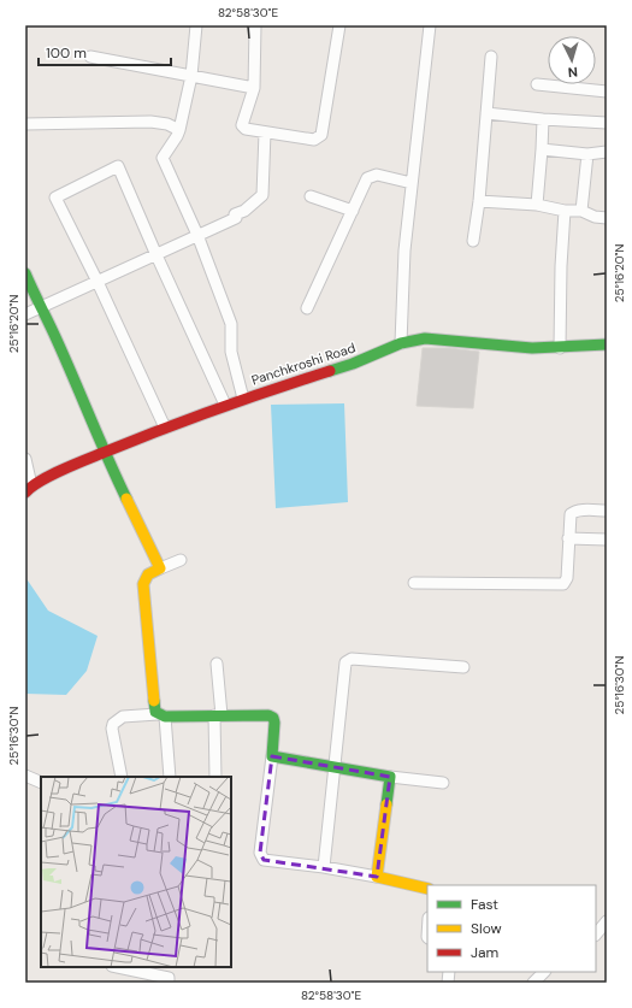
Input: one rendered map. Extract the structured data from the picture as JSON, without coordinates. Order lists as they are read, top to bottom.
{
  "streets": {
    "street": ["Panchkroshi Road"]
  },
  "legend": ["Fast", "Slow", "Jam"],
  "scale_bar": "100 m",
  "north": "bottom",
  "coordinates": ["82°58'30\"E", "25°16'20\"N", "25°16'30\"N"]
}
